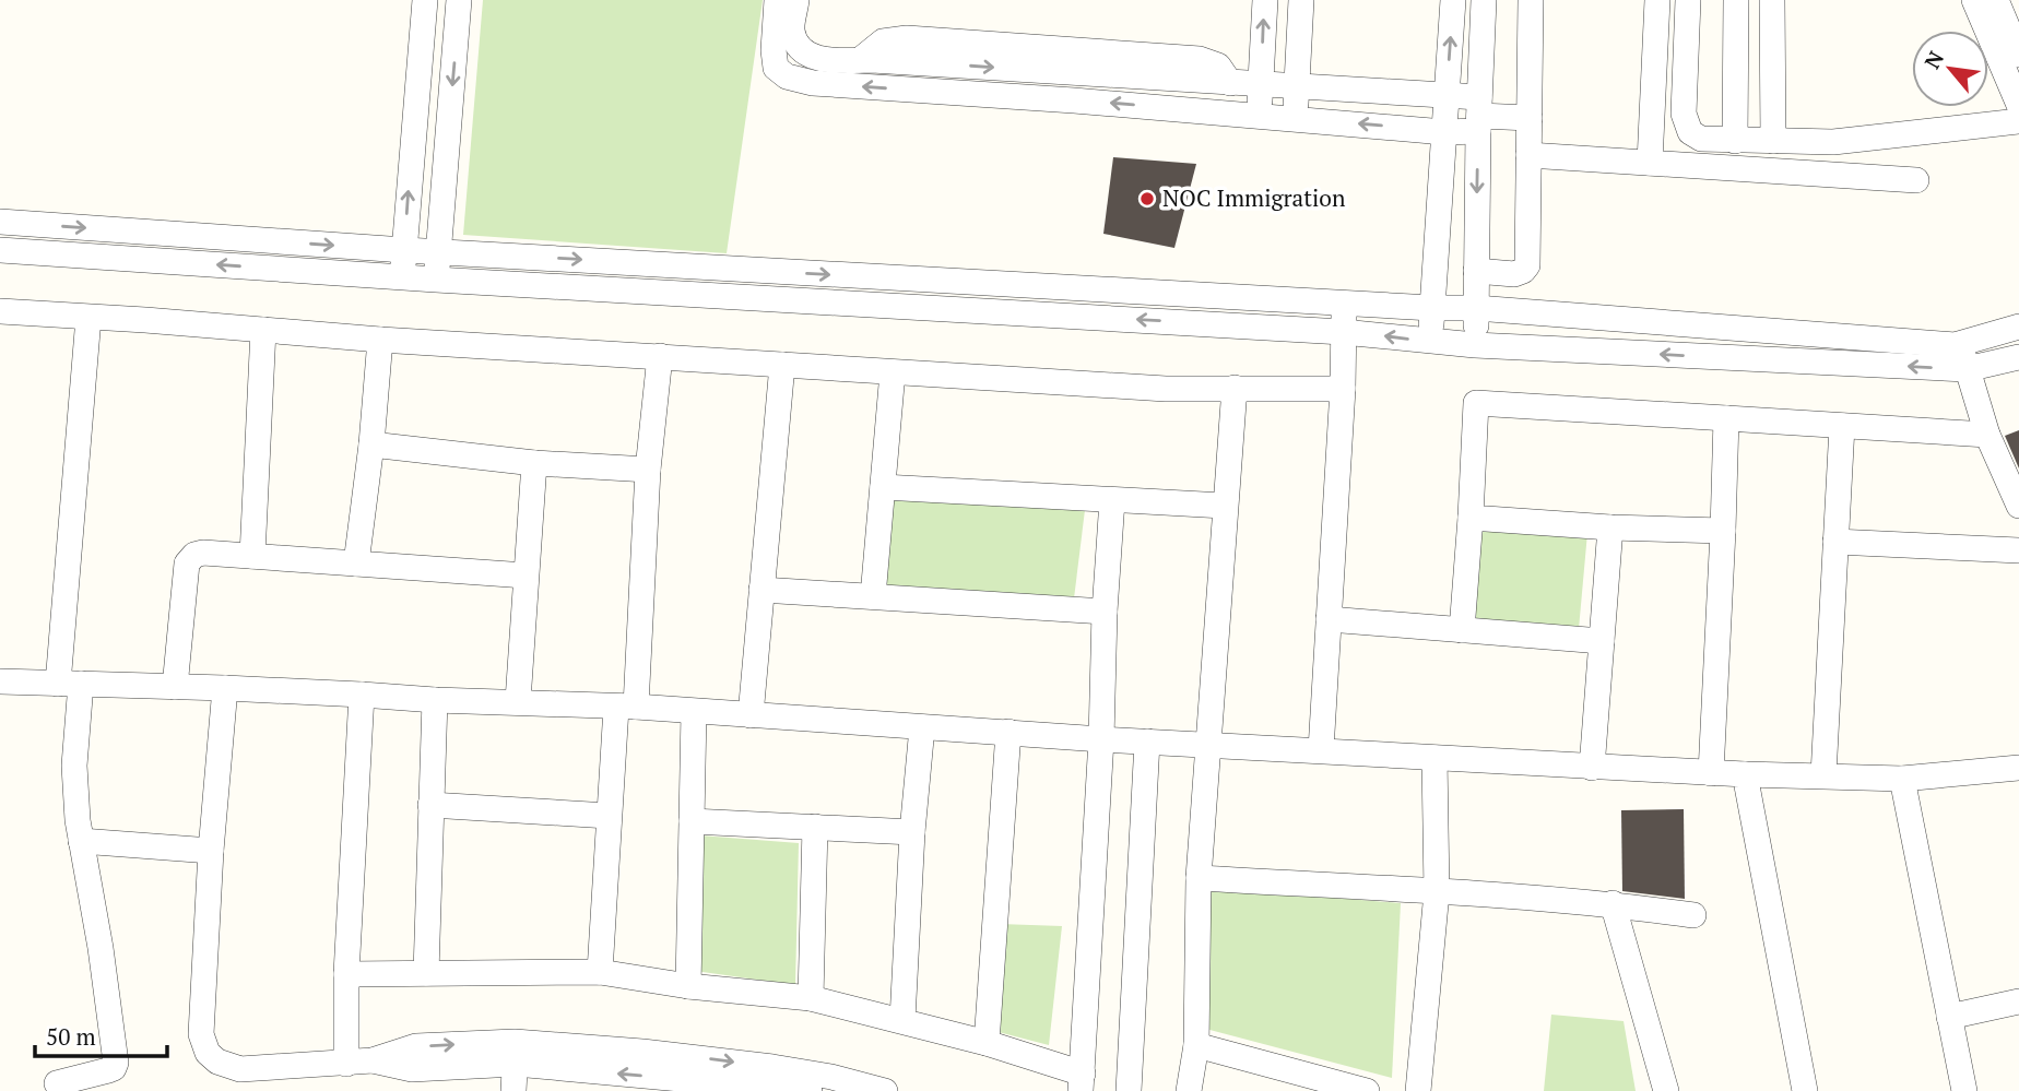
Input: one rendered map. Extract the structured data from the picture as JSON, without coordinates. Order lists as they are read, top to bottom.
{
  "places": ["NOC Immigration"],
  "scale_bar": "50 m",
  "north": "top left"
}
